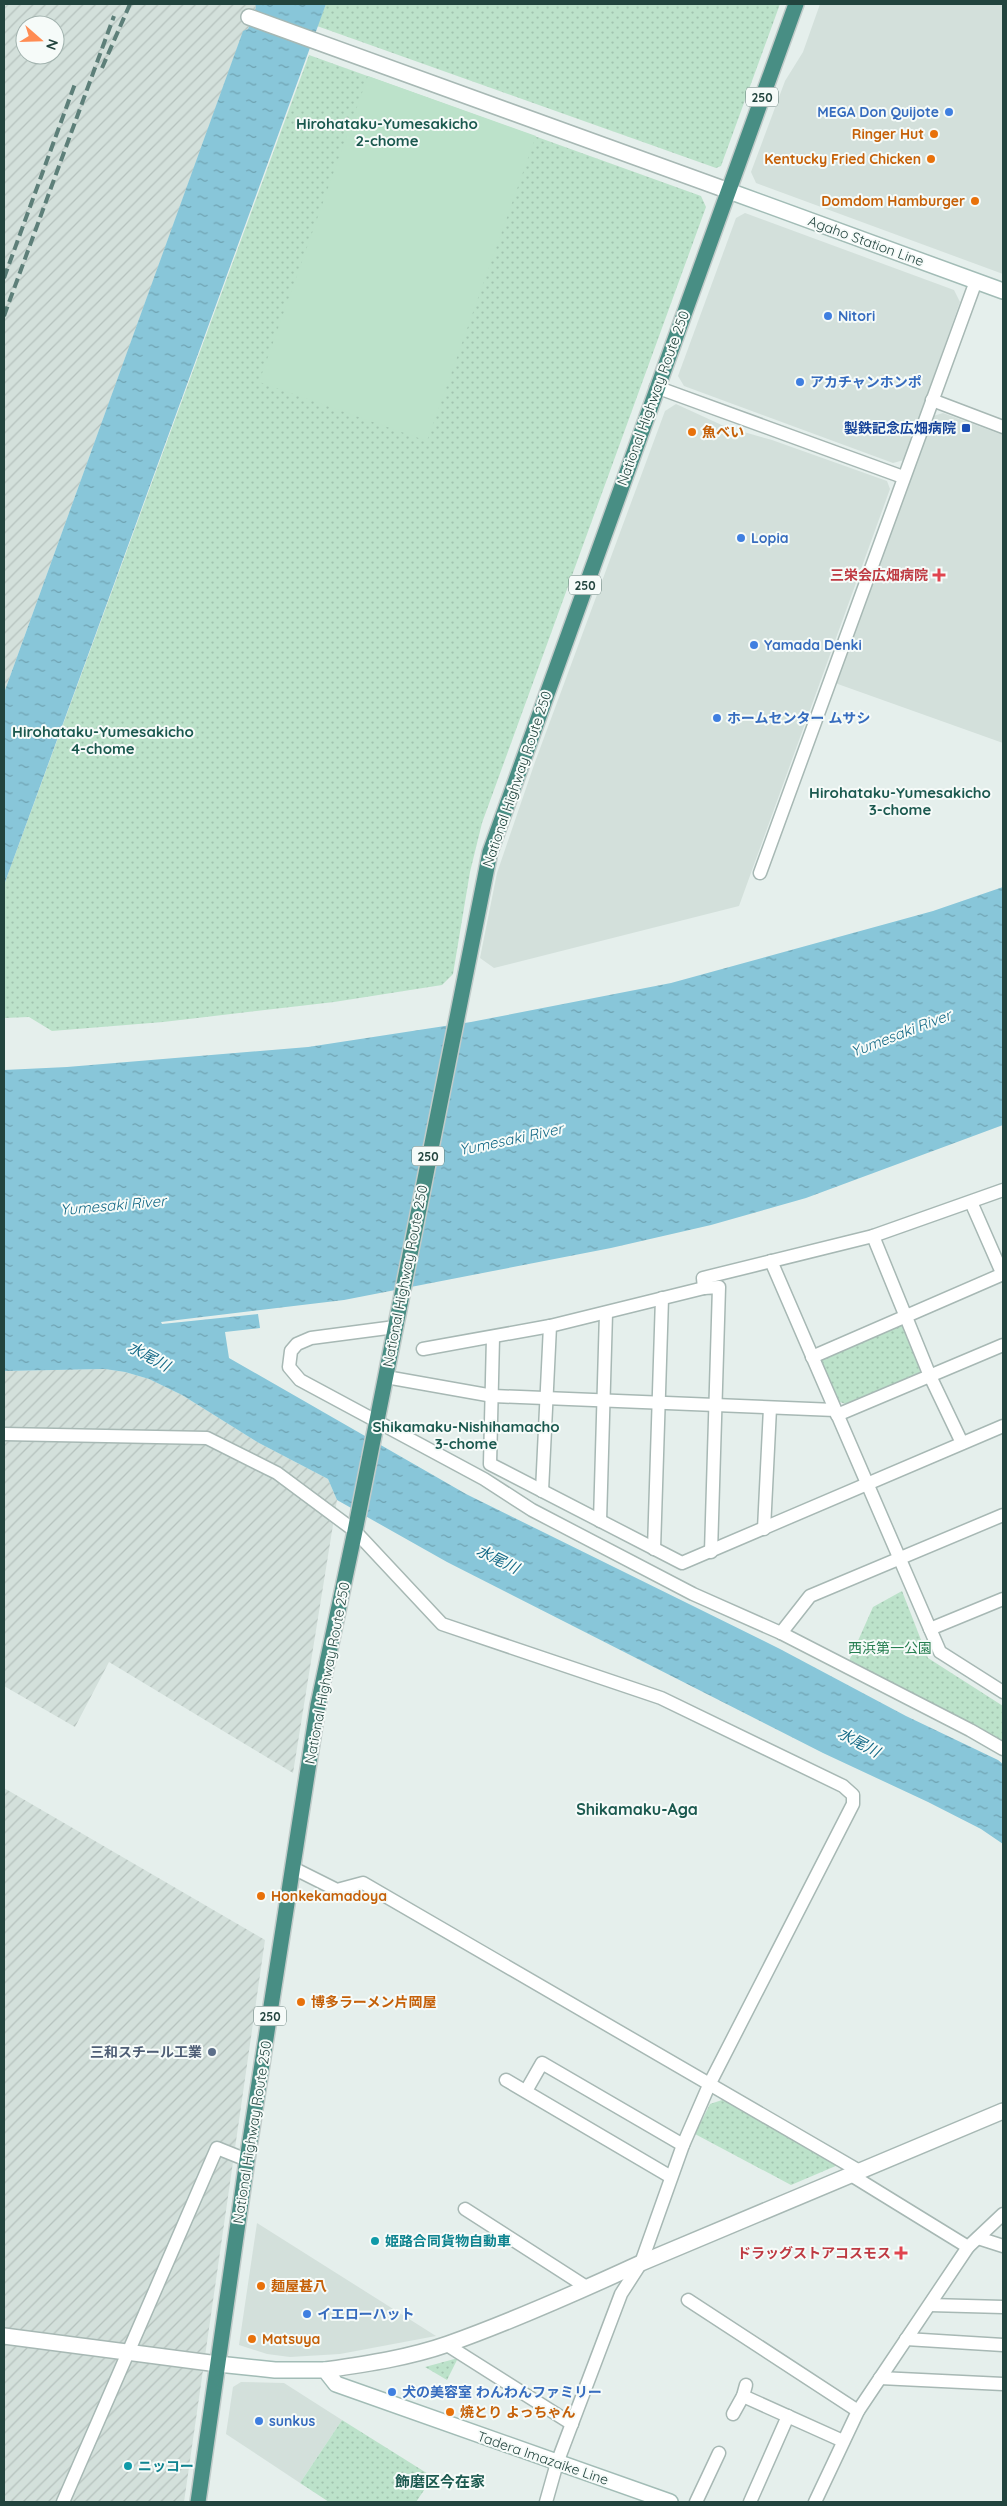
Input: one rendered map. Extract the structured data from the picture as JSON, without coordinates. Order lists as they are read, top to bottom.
{
  "streets": {
    "highway": ["250", "National Highway Route 250"],
    "street": ["Agaho Station Line", "Tadera Imazaike Line"]
  },
  "crossings": [
    ["Agaho Station Line", "National Highway Route 250"]
  ],
  "districts": [
    "Hirohataku-Yumesakicho 2-chome",
    "Hirohataku-Yumesakicho 4-chome",
    "Hirohataku-Yumesakicho 3-chome",
    "Shikamaku-Nishihamacho 3-chome",
    "Shikamaku-Aga",
    "飾磨区今在家"
  ],
  "water": ["Yumesaki River", "水尾川"],
  "parks": ["西浜第一公園"],
  "places": {
    "other": [
      "MEGA Don Quijote",
      "Ringer Hut",
      "Kentucky Fried Chicken",
      "Domdom Hamburger",
      "Nitori",
      "アカチャンホンポ",
      "魚べい",
      "Lopia",
      "Yamada Denki",
      "ホームセンター ムサシ",
      "Honkekamadoya",
      "博多ラーメン片岡屋",
      "三和スチール工業",
      "姫路合同貨物自動車",
      "麺屋甚八",
      "イエローハット",
      "Matsuya",
      "犬の美容室 わんわんファミリー",
      "焼とり よっちゃん",
      "sunkus",
      "ニッコー"
    ],
    "transit": ["製鉄記念広畑病院"],
    "health": ["三栄会広畑病院", "ドラッグストアコスモス"]
  },
  "north": "right"
}
